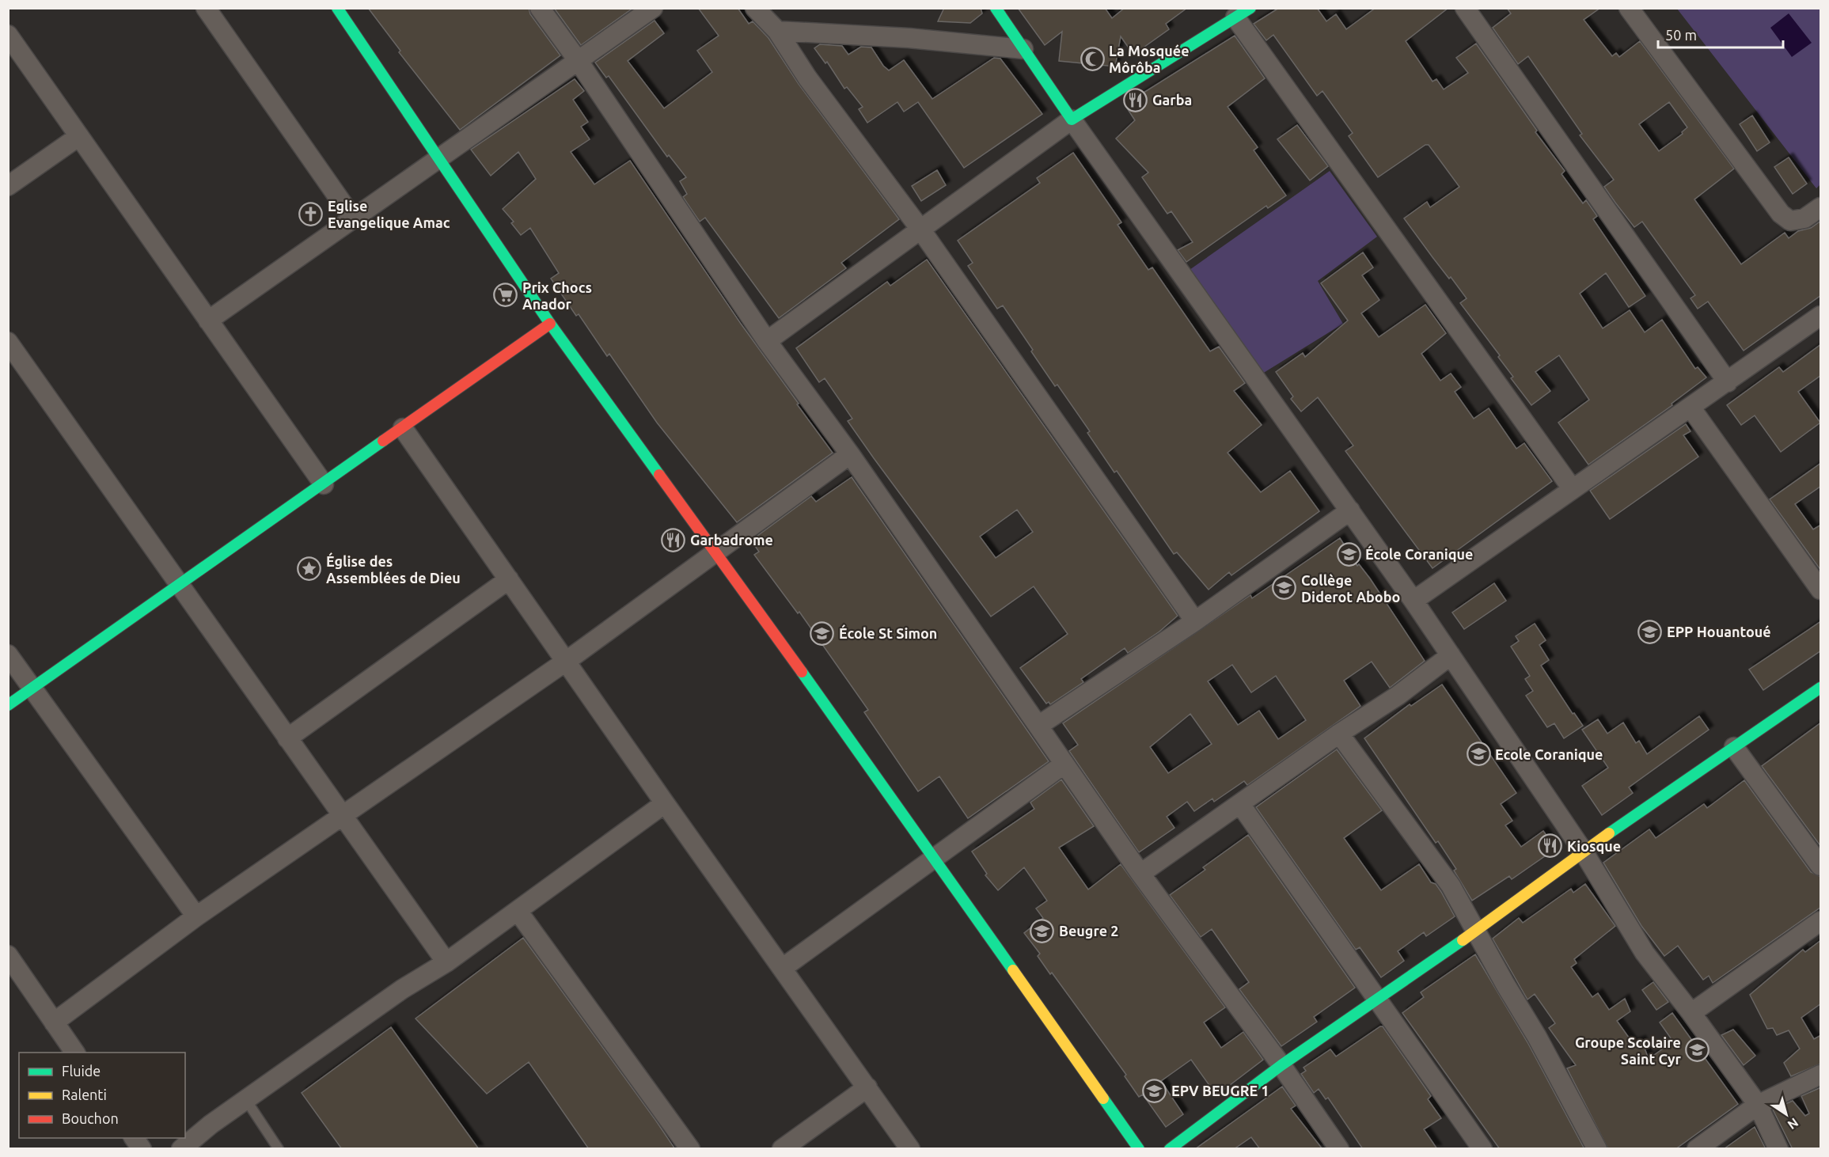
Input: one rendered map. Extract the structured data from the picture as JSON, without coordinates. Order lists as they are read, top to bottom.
{
  "places": {
    "mosque": ["La Mosquée Môrôba"],
    "restaurant": ["Garba", "Garbadrome", "Kiosque"],
    "church": ["Eglise Evangelique Amac"],
    "supermarket": ["Prix Chocs Anador"],
    "school or university": [
      "École Coranique",
      "Collège Diderot Abobo",
      "EPP Houantoué",
      "École St Simon",
      "Ecole Coranique",
      "Beugre 2",
      "Groupe Scolaire Saint Cyr",
      "EPV BEUGRE 1"
    ],
    "place": ["Église des Assemblées de Dieu"]
  },
  "legend": ["Fluide", "Ralenti", "Bouchon"],
  "scale_bar": "50 m",
  "north": "bottom right"
}
